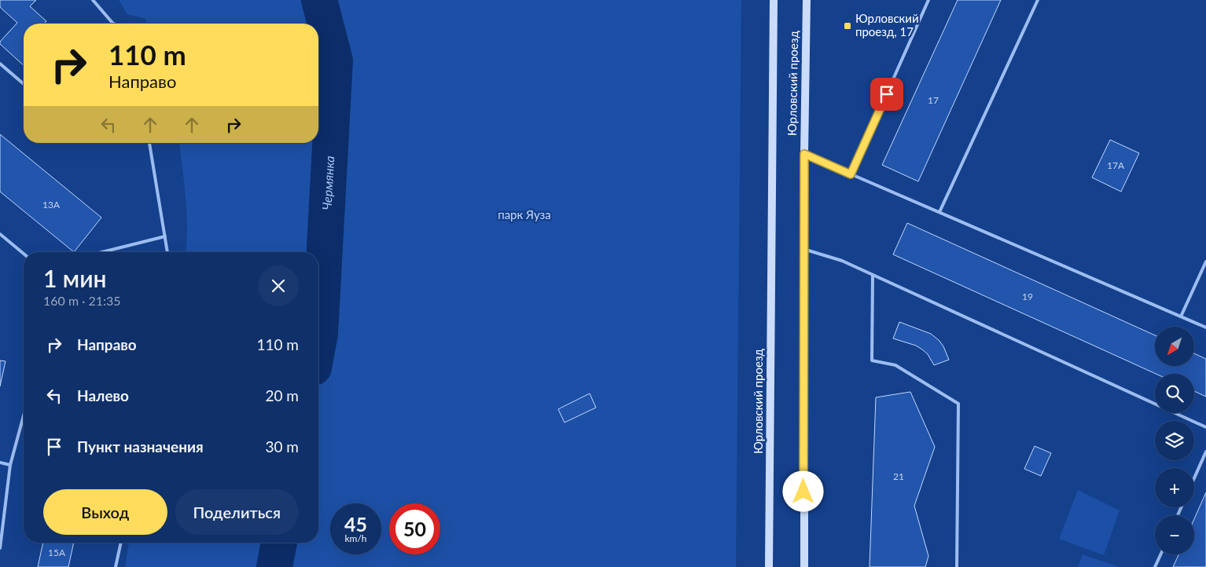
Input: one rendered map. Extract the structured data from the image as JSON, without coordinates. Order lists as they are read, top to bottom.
{
  "streets": {
    "main road": ["Юрловский проезд"]
  },
  "water": ["Чермянка"],
  "parks": ["парк Яуза"],
  "places": {
    "transit": ["Юрловский проезд, 17"]
  },
  "house_numbers": [
    "17",
    "17А",
    "13А",
    "19",
    "21",
    "15А"
  ],
  "north": "bottom left",
  "page": {
    "turn": ["110 m", "Направо"],
    "heading": ["1 мин", "160 m · 21:35"],
    "list": [
      {
        "name": "Направо",
        "value": "110 m"
      },
      {
        "name": "Налево",
        "value": "20 m"
      },
      {
        "name": "Пункт назначения",
        "value": "30 m"
      }
    ],
    "map_buttons": ["+", "−"],
    "buttons": ["Выход", "Поделиться"],
    "speed": "45 km/h",
    "limit": "50"
  }
}
